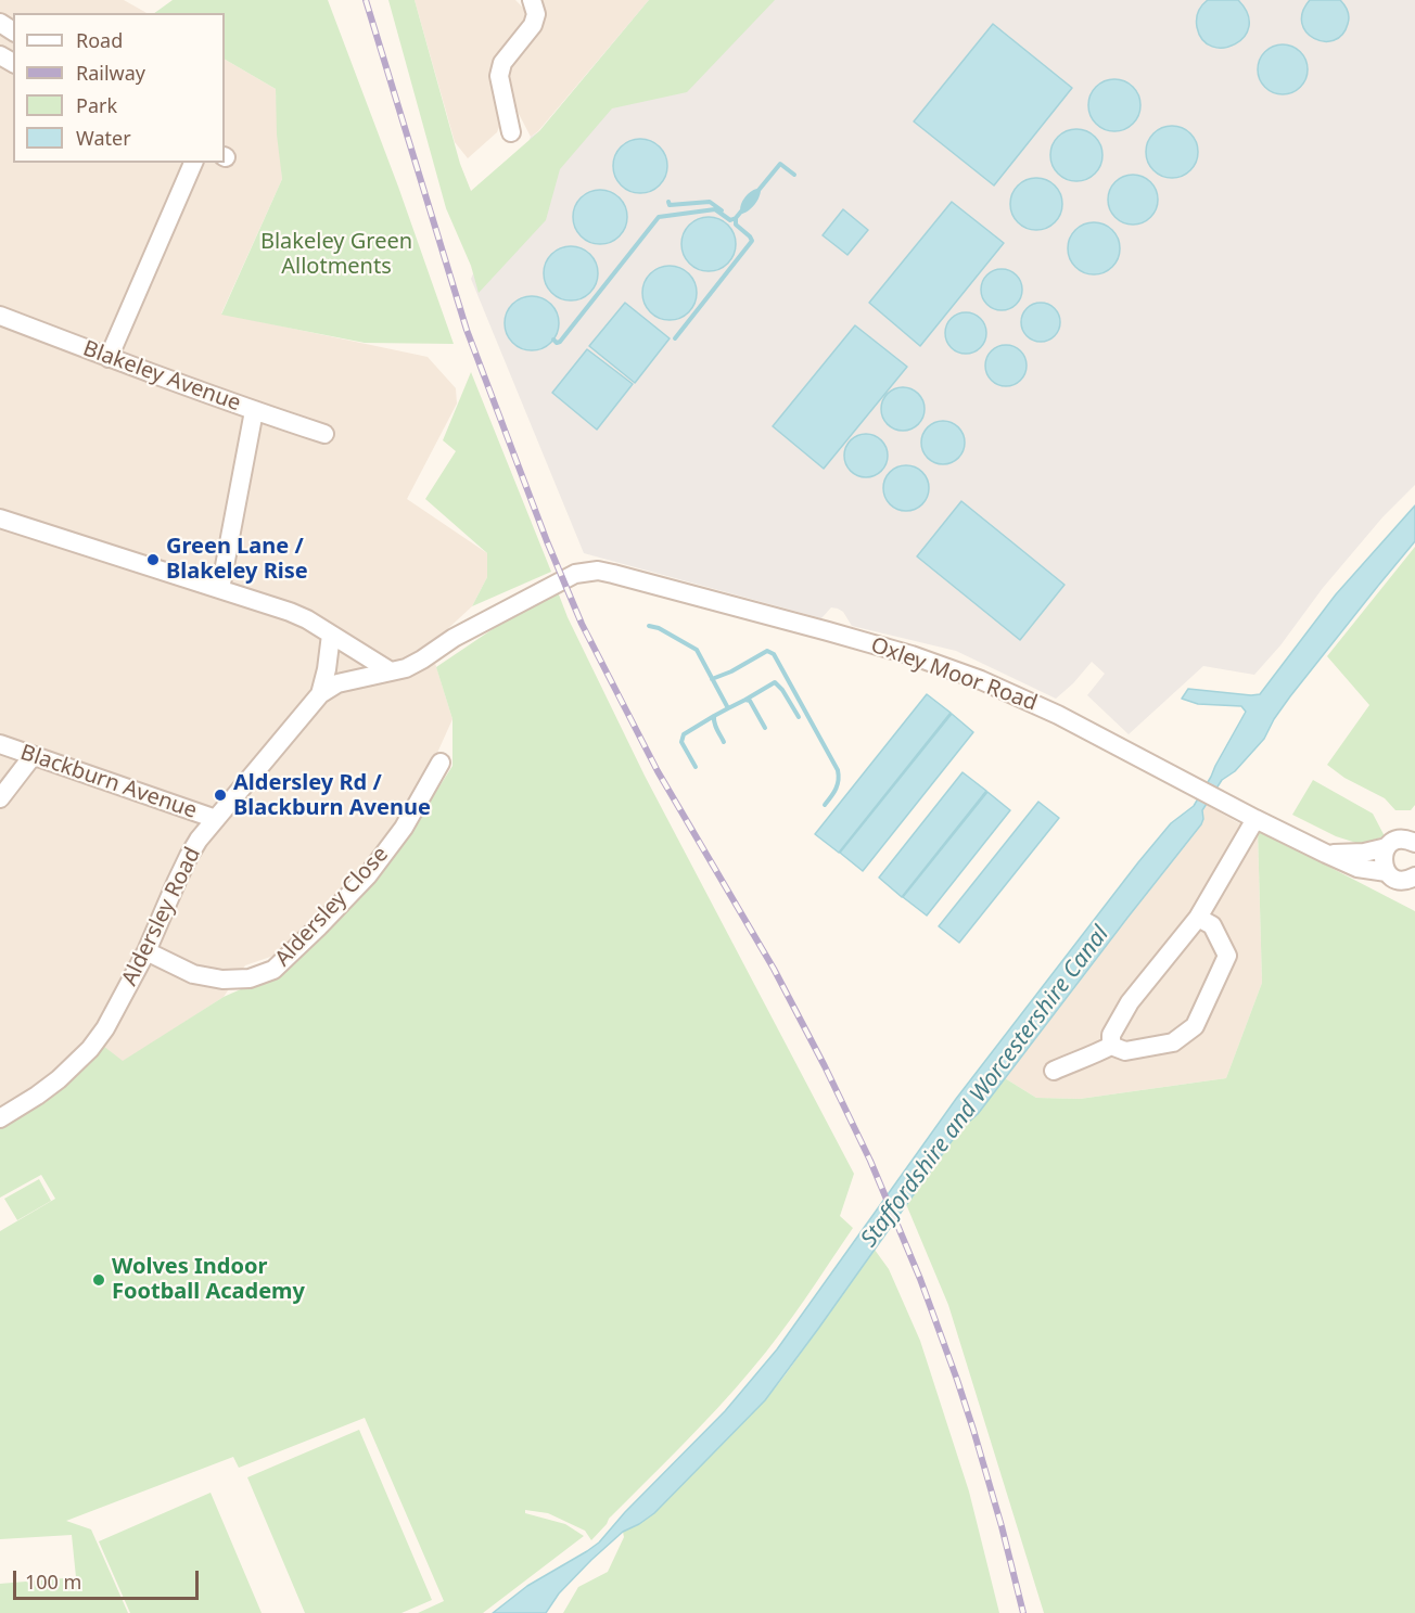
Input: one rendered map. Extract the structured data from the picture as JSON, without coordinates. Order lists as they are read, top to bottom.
{
  "streets": {
    "street": [
      "Blakeley Avenue",
      "Oxley Moor Road",
      "Blackburn Avenue",
      "Aldersley Close",
      "Aldersley Road"
    ]
  },
  "crossings": [
    ["Oxley Moor Road", "Aldersley Road"],
    ["Blackburn Avenue", "Aldersley Road"],
    ["Aldersley Close", "Aldersley Road"]
  ],
  "water": ["Staffordshire and Worcestershire Canal"],
  "parks": ["Blakeley Green Allotments"],
  "places": ["Green Lane / Blakeley Rise", "Aldersley Rd / Blackburn Avenue", "Wolves Indoor Football Academy"],
  "legend": [
    "Road",
    "Railway",
    "Park",
    "Water"
  ],
  "scale_bar": "100 m"
}
